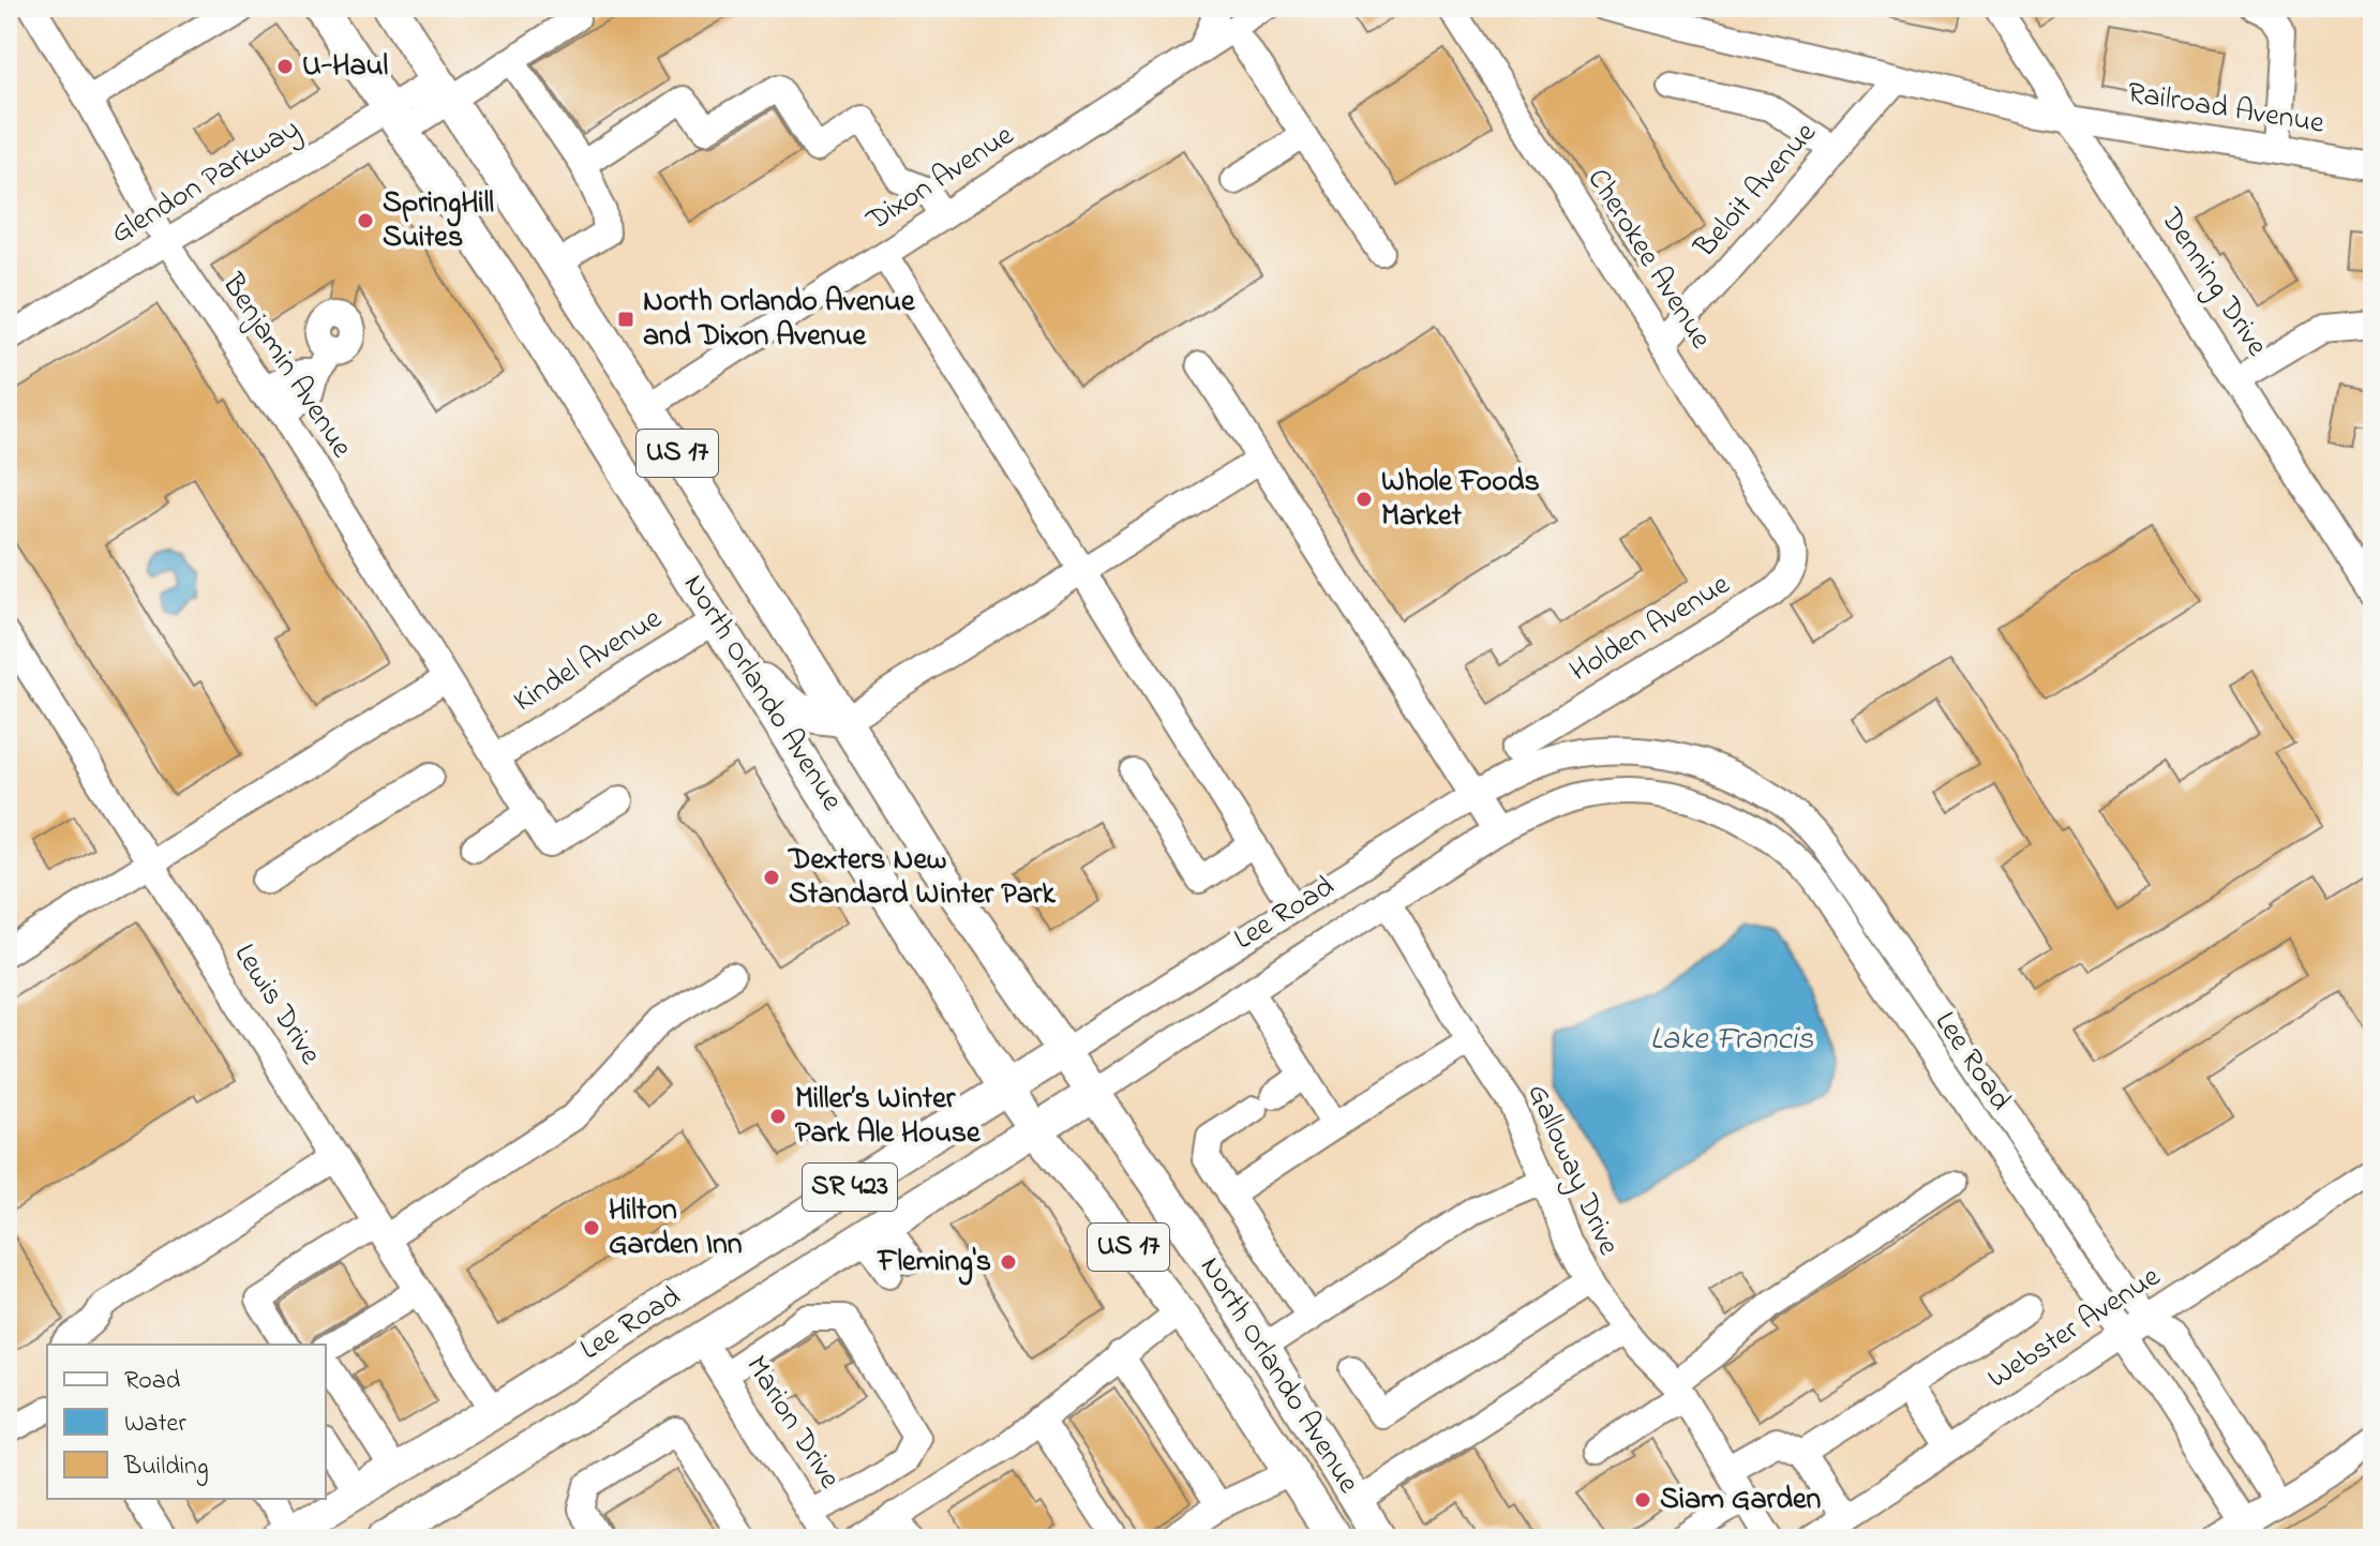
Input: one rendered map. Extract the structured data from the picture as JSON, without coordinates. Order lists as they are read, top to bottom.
{
  "streets": {
    "main road": [
      "US 17",
      "North Orlando Avenue",
      "Lee Road",
      "SR 423"
    ],
    "street": [
      "Railroad Avenue",
      "Dixon Avenue",
      "Glendon Parkway",
      "Beloit Avenue",
      "Cherokee Avenue",
      "Denning Drive",
      "Benjamin Avenue",
      "Holden Avenue",
      "Kindel Avenue",
      "Lewis Drive",
      "Galloway Drive",
      "Webster Avenue",
      "Marion Drive"
    ]
  },
  "crossings": [
    ["Railroad Avenue", "Beloit Avenue"],
    ["Railroad Avenue", "Denning Drive"],
    ["Dixon Avenue", "North Orlando Avenue"],
    ["Glendon Parkway", "Benjamin Avenue"],
    ["Glendon Parkway", "North Orlando Avenue"],
    ["Beloit Avenue", "Cherokee Avenue"],
    ["Cherokee Avenue", "Holden Avenue"],
    ["Benjamin Avenue", "Kindel Avenue"],
    ["Kindel Avenue", "North Orlando Avenue"],
    ["North Orlando Avenue", "Lee Road"],
    ["Lee Road", "Lewis Drive"],
    ["Lee Road", "Galloway Drive"],
    ["Lee Road", "Webster Avenue"],
    ["Lee Road", "Marion Drive"]
  ],
  "water": ["Lake Francis"],
  "places": {
    "other": [
      "U-Haul",
      "SpringHill Suites",
      "Whole Foods Market",
      "Dexters New Standard Winter Park",
      "Miller’s Winter Park Ale House",
      "Hilton Garden Inn",
      "Fleming's",
      "Siam Garden"
    ],
    "transit": ["North Orlando Avenue and Dixon Avenue"]
  },
  "legend": ["Road", "Water", "Building"]
}
